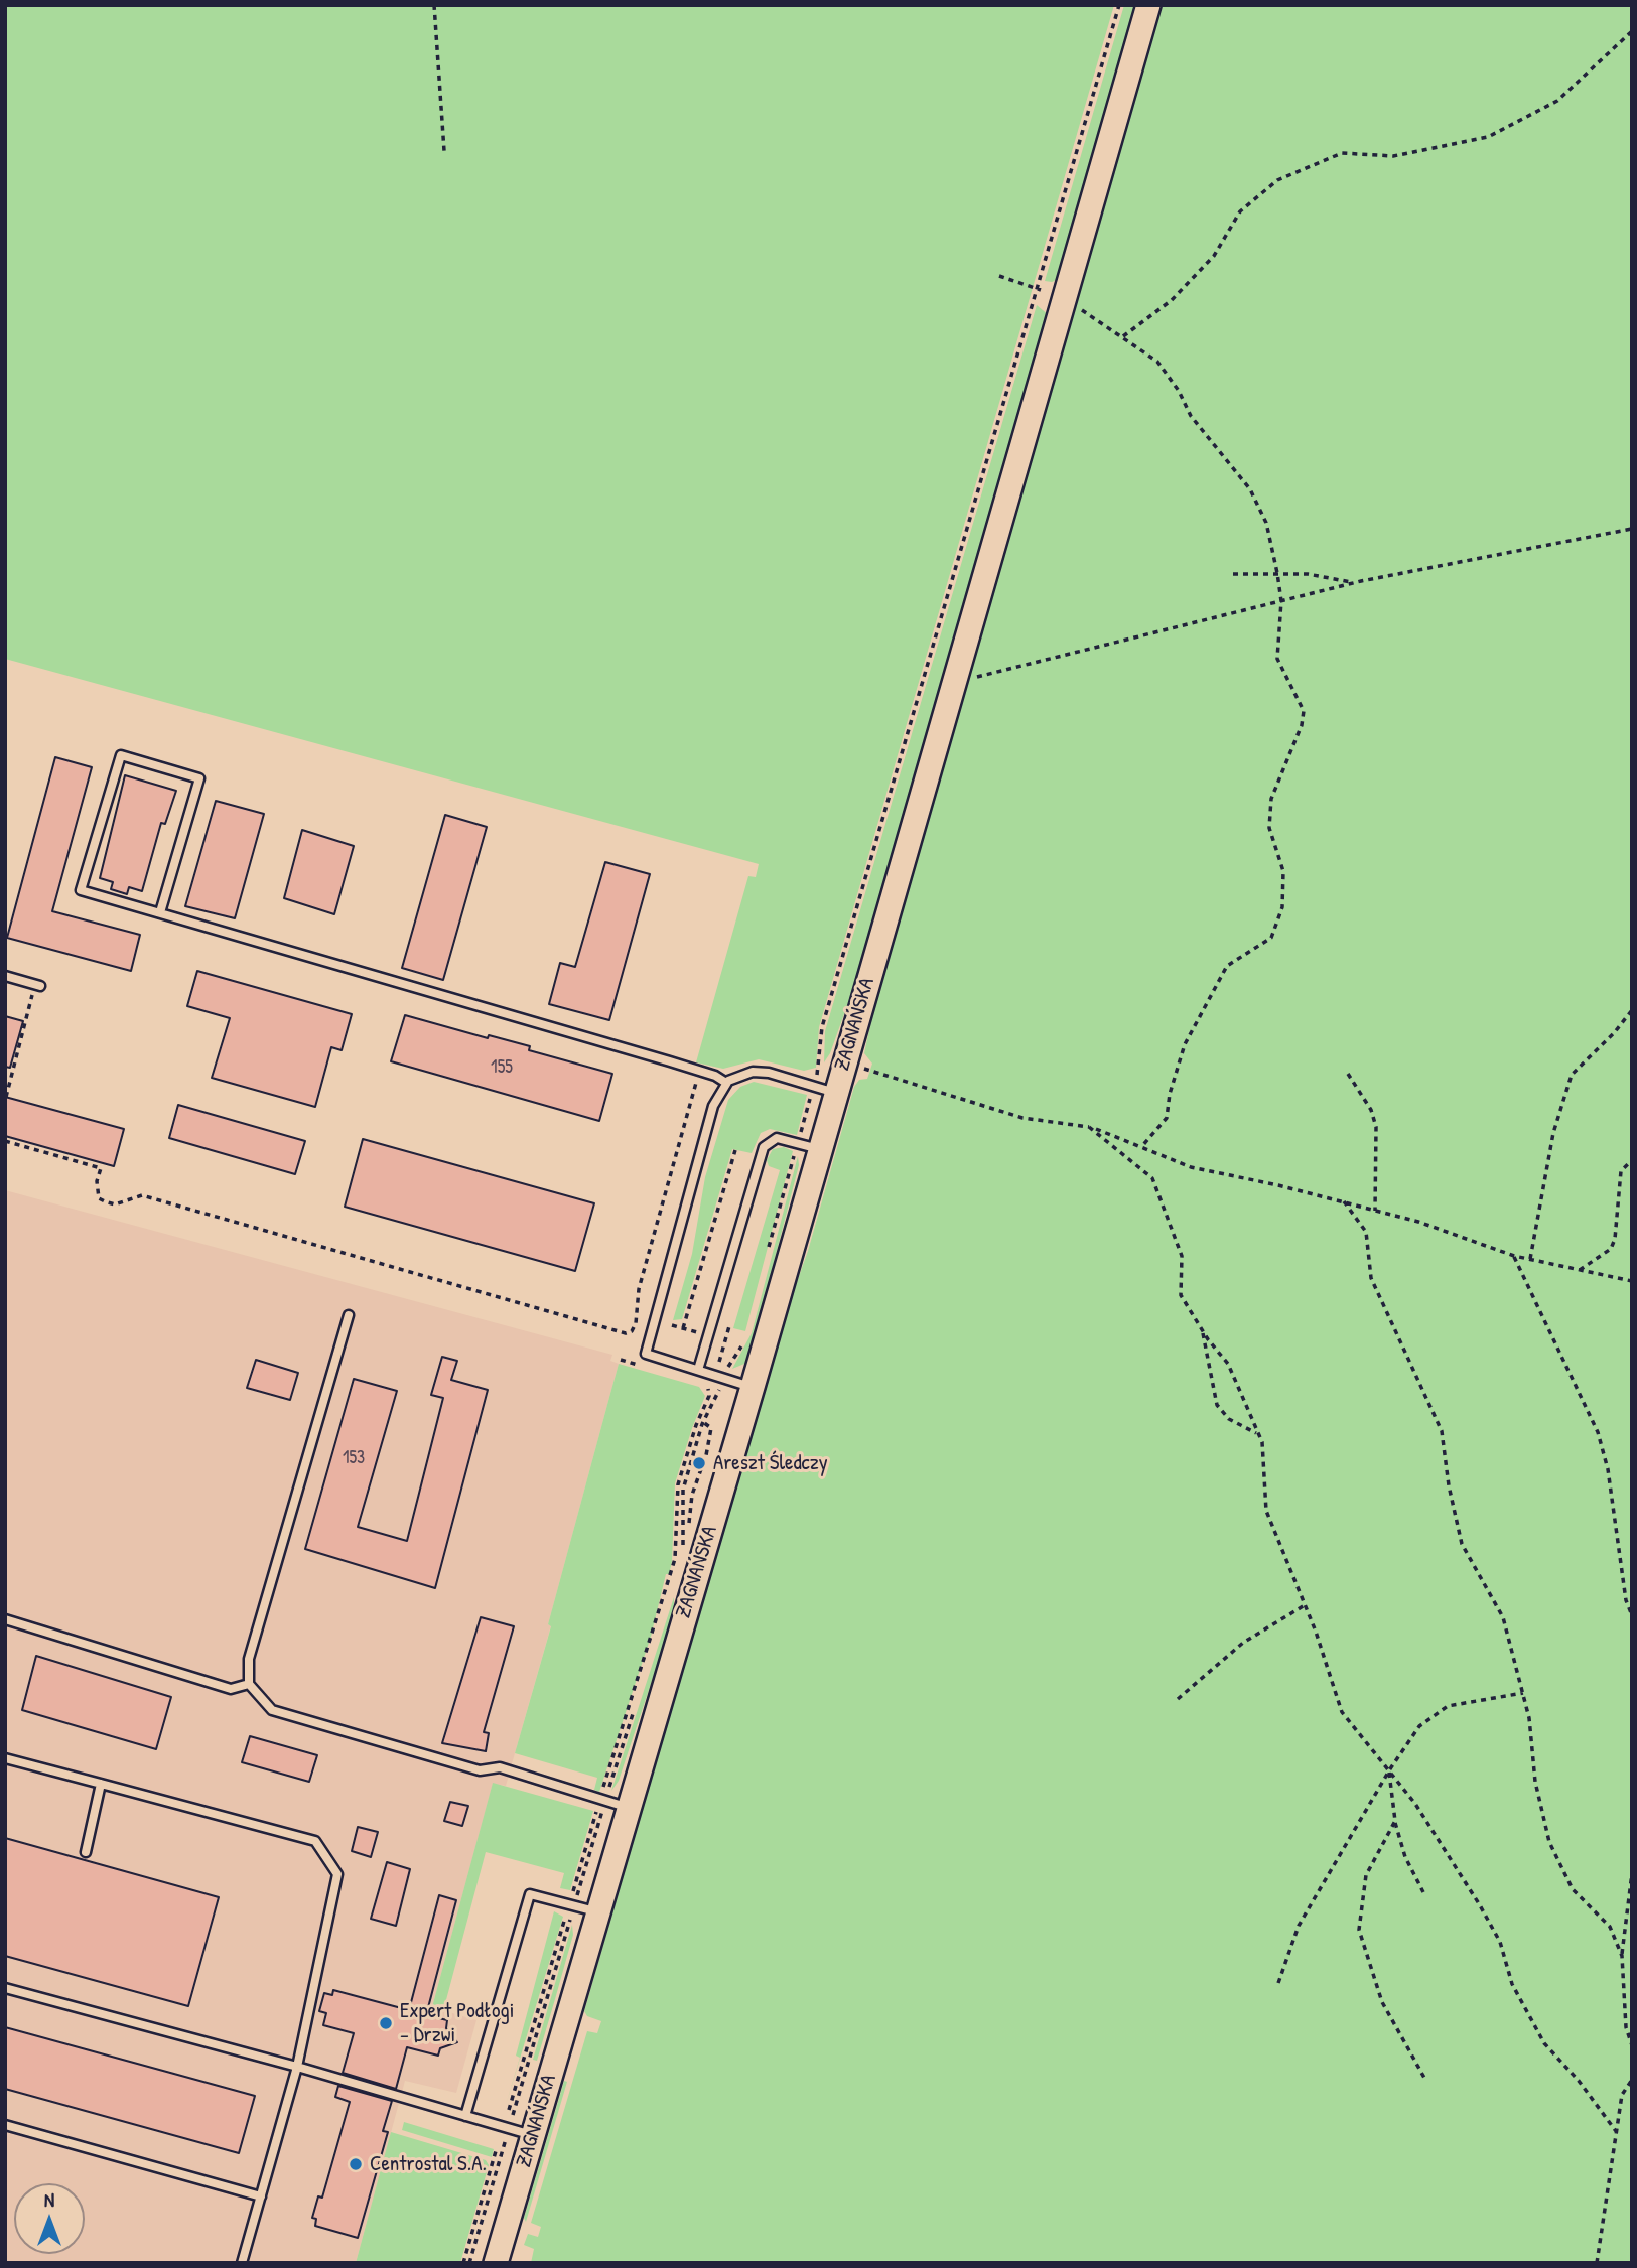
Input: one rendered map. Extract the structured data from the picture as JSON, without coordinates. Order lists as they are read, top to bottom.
{
  "streets": {
    "street": ["ZAGNAŃSKA"]
  },
  "places": ["Areszt Śledczy", "Expert Podłogi – Drzwi", "Centrostal S.A."],
  "house_numbers": ["155", "153"],
  "north": "top"
}
